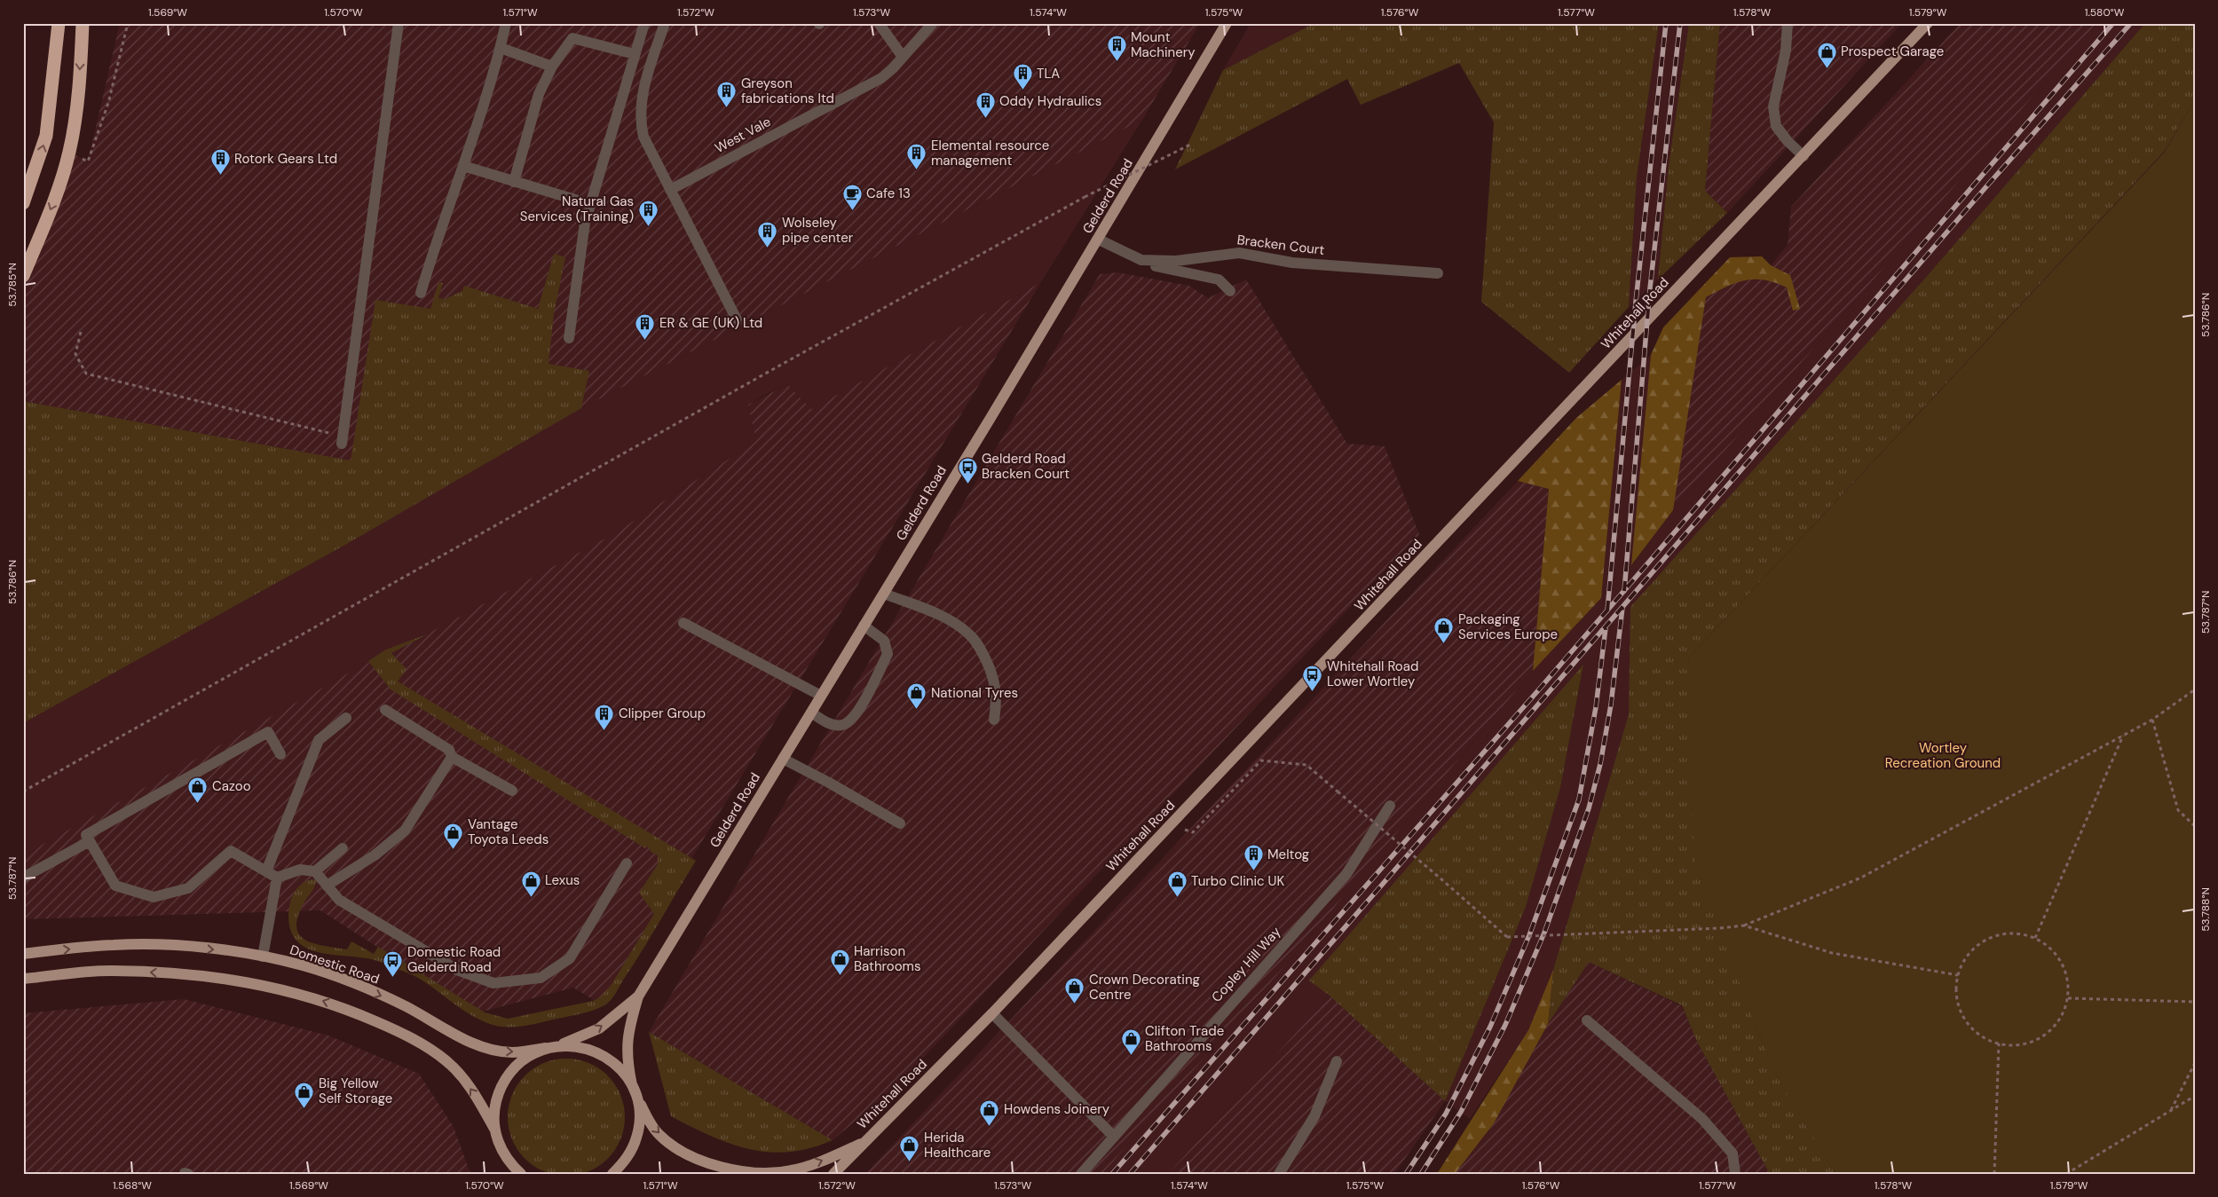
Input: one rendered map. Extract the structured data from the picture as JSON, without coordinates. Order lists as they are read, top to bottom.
{
  "streets": {
    "main road": ["Gelderd Road", "Whitehall Road", "Domestic Road"],
    "street": ["West Vale", "Bracken Court", "Copley Hill Way"]
  },
  "crossings": [
    ["Gelderd Road", "Bracken Court"],
    ["Gelderd Road", "Whitehall Road"]
  ],
  "parks": ["Wortley Recreation Ground"],
  "places": {
    "building": [
      "Mount Machinery",
      "TLA",
      "Greyson fabrications ltd",
      "Oddy Hydraulics",
      "Elemental resource management",
      "Rotork Gears Ltd",
      "Natural Gas Services (Training)",
      "Wolseley pipe center",
      "ER & GE (UK) Ltd",
      "Clipper Group",
      "Meltog"
    ],
    "shop": [
      "Prospect Garage",
      "Packaging Services Europe",
      "National Tyres",
      "Cazoo",
      "Vantage Toyota Leeds",
      "Lexus",
      "Turbo Clinic UK",
      "Harrison Bathrooms",
      "Crown Decorating Centre",
      "Clifton Trade Bathrooms",
      "Big Yellow Self Storage",
      "Howdens Joinery",
      "Herida Healthcare"
    ],
    "cafe": ["Cafe 13"],
    "bus stop": ["Gelderd Road Bracken Court", "Whitehall Road Lower Wortley", "Domestic Road Gelderd Road"]
  },
  "coordinates": [
    "1.569°W",
    "1.570°W",
    "1.571°W",
    "1.572°W",
    "1.573°W",
    "1.574°W",
    "1.575°W",
    "1.576°W",
    "1.577°W",
    "1.578°W",
    "1.579°W",
    "1.580°W",
    "53.785°N",
    "53.786°N",
    "53.787°N",
    "53.788°N",
    "1.568°W"
  ]
}
